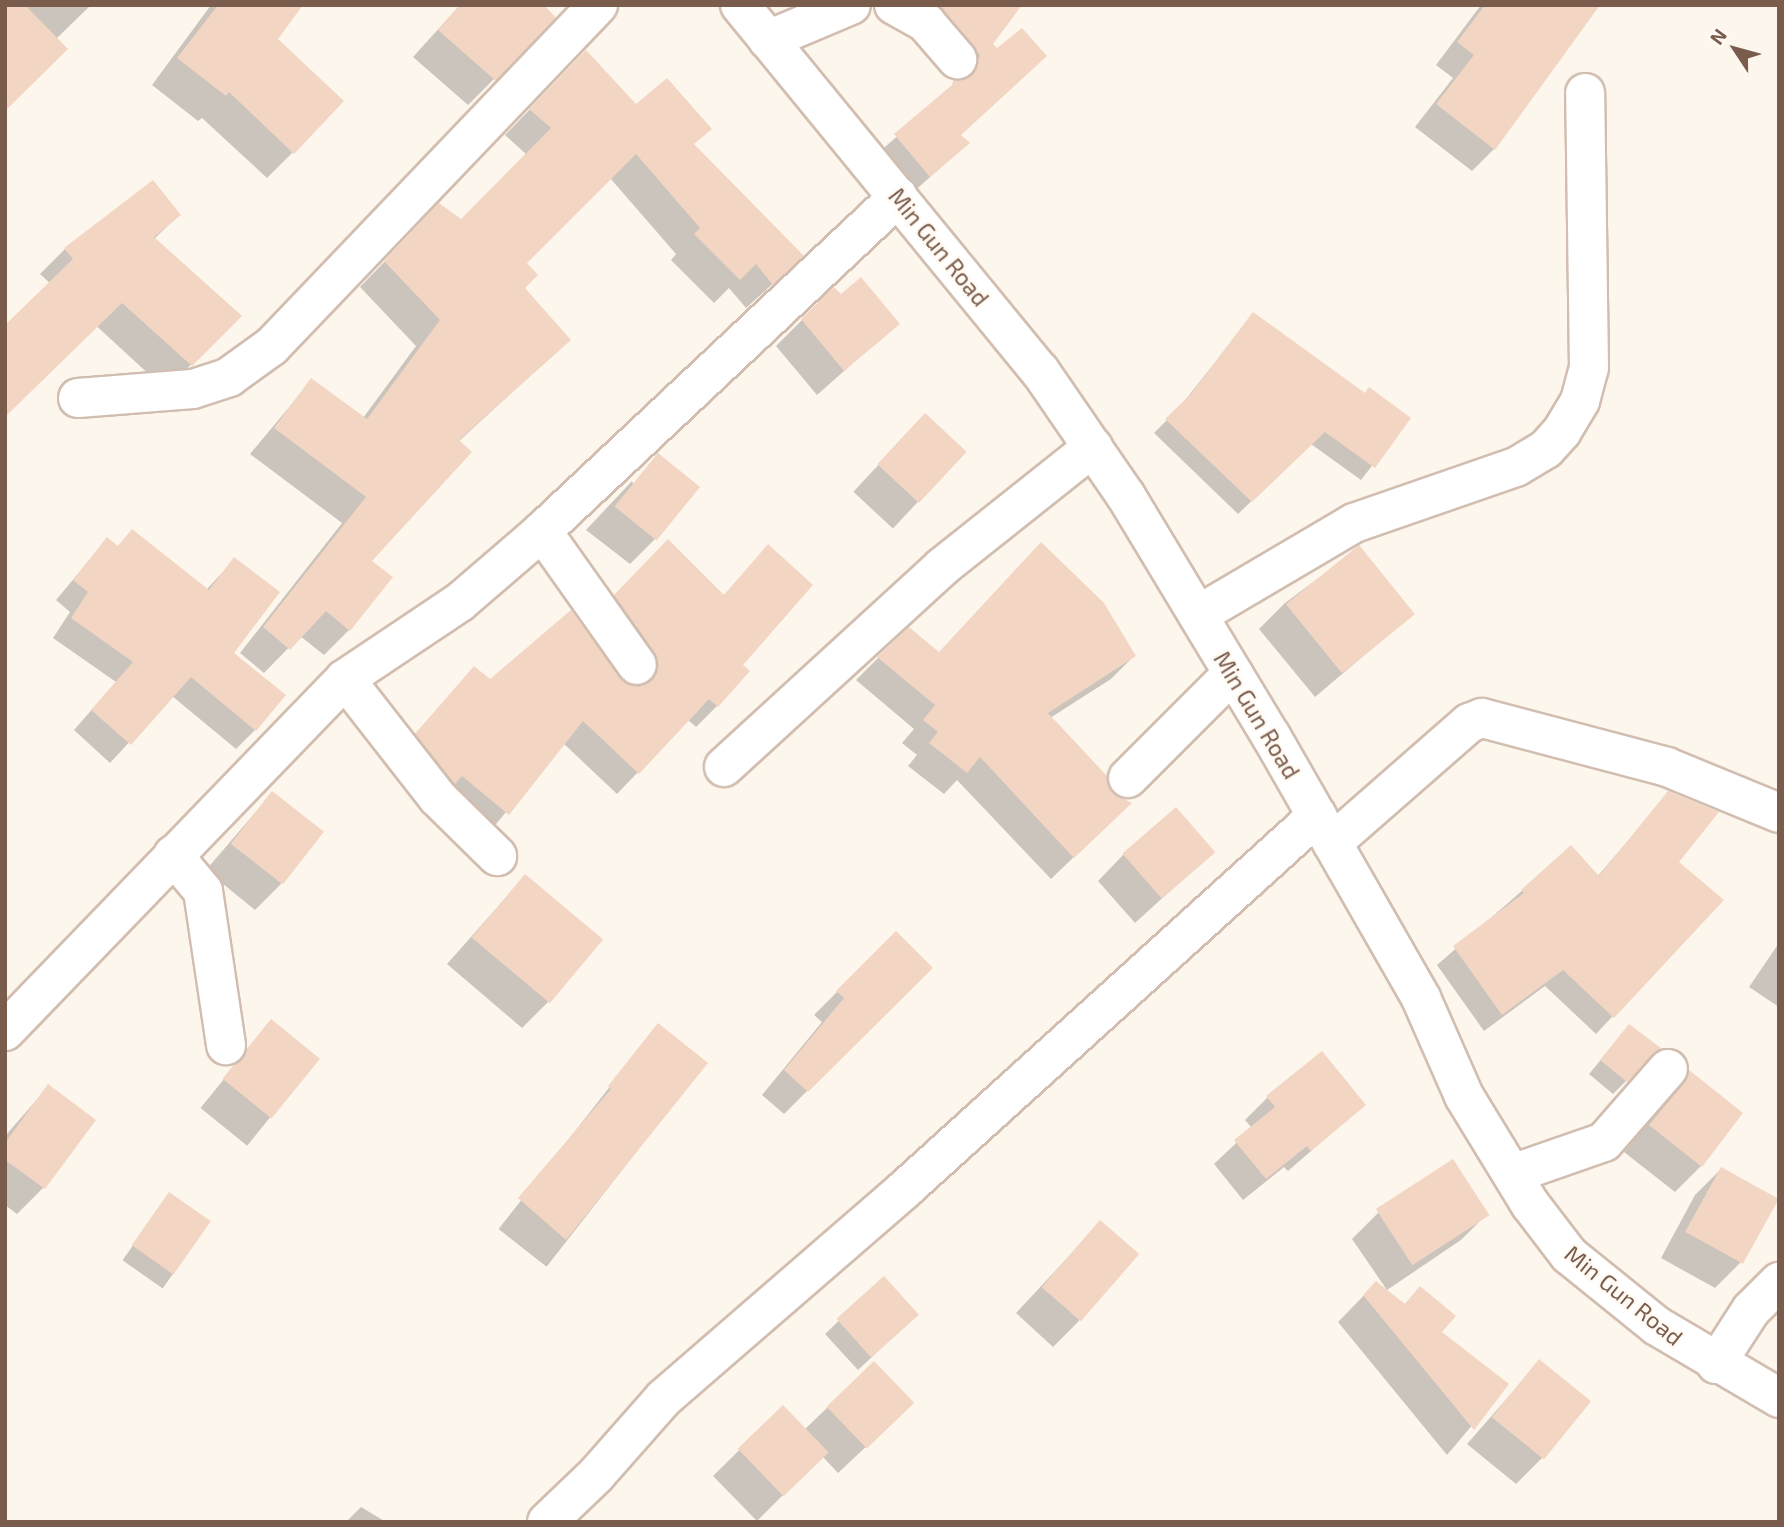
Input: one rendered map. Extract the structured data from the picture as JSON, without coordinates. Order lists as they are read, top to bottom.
{
  "streets": {
    "street": ["Min Gun Road"]
  },
  "north": "top left"
}
